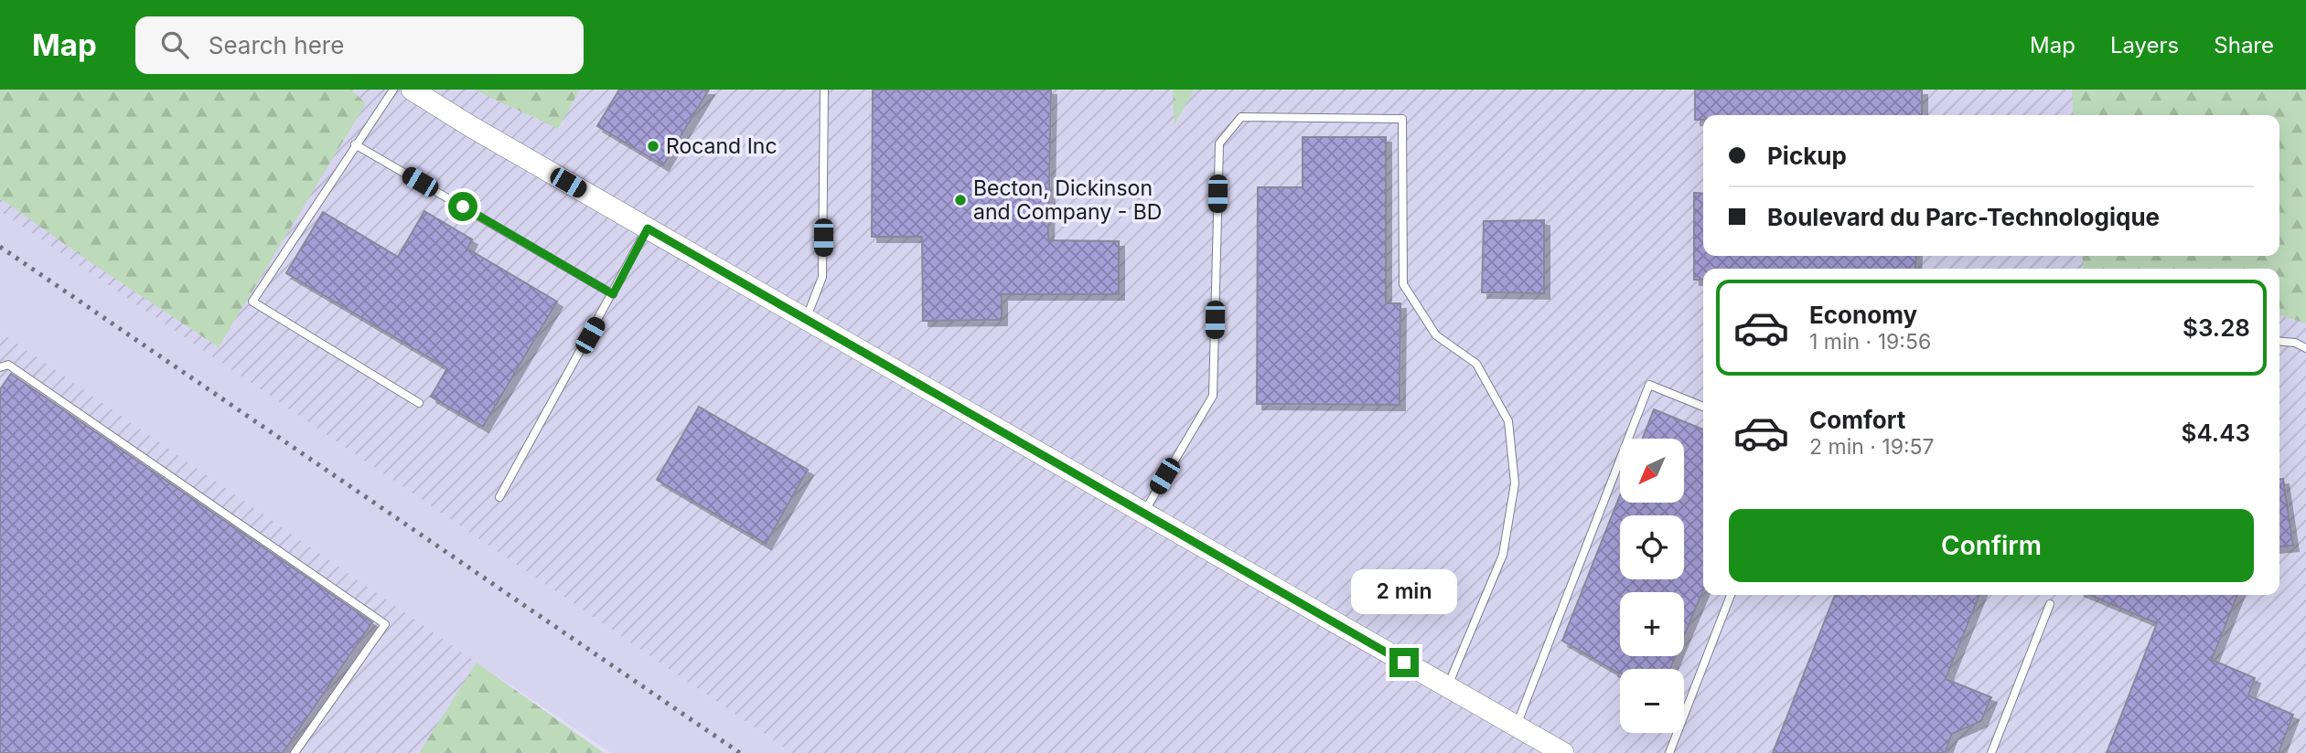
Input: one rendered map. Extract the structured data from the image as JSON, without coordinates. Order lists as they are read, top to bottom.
{
  "places": ["Rocand Inc", "Becton, Dickinson and Company - BD"],
  "north": "bottom left",
  "page": {
    "header": "Map",
    "search": "Search here",
    "nav": ["Map", "Layers", "Share"],
    "banner": ["Pickup", "Boulevard du Parc-Technologique"],
    "list": [
      {
        "name": "Economy",
        "note": "1 min · 19:56",
        "value": "$3.28"
      },
      {
        "name": "Comfort",
        "note": "2 min · 19:57",
        "value": "$4.43"
      }
    ],
    "map_buttons": ["+", "−"],
    "buttons": "Confirm",
    "bubble": "2 min"
  }
}
